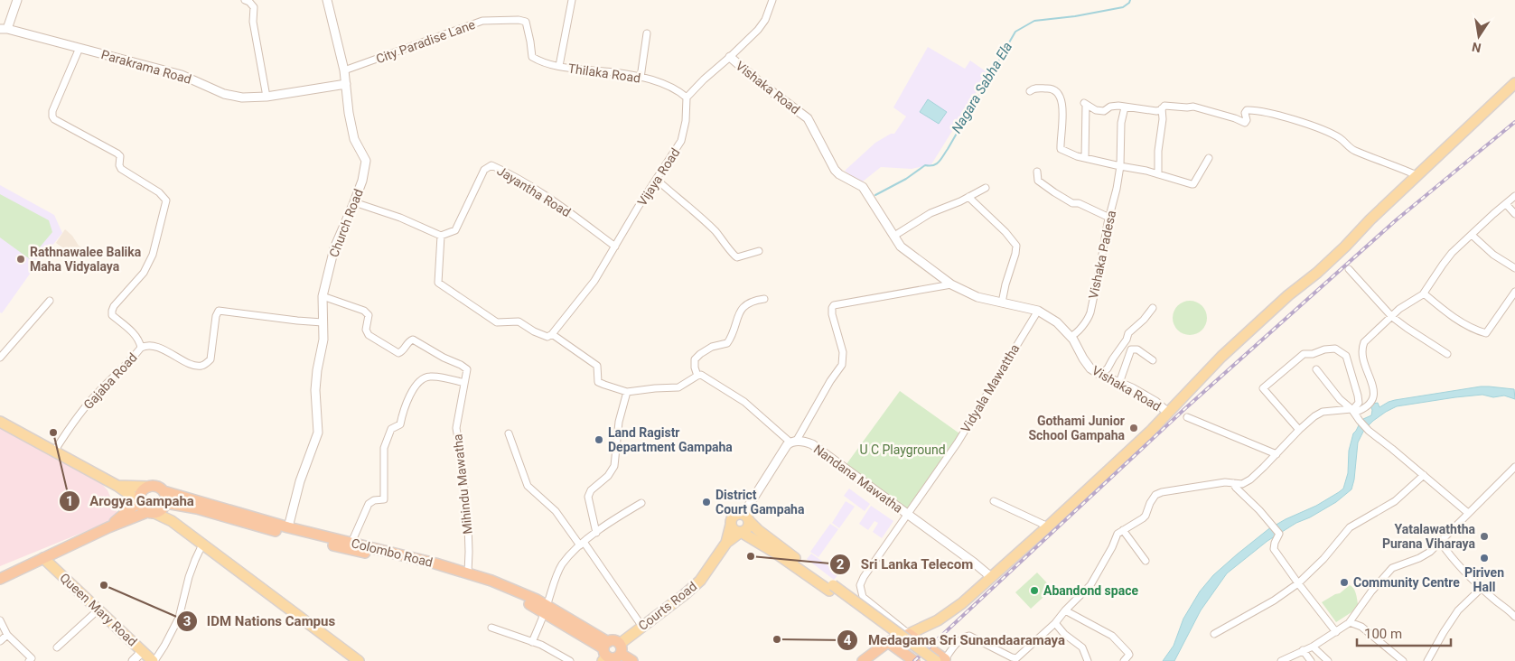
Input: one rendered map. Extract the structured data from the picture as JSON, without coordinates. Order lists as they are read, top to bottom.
{
  "streets": {
    "highway": ["Colombo Road"],
    "main road": ["Courts Road", "Queen Mary Road"],
    "street": [
      "City Paradise Lane",
      "Parakrama Road",
      "Thilaka Road",
      "Vishaka Road",
      "Vijaya Road",
      "Jayantha Road",
      "Church Road",
      "Vishaka Padesa",
      "Gajaba Road",
      "Vidyala Mawattha",
      "Nandana Mawatha",
      "Mihindu Mawatha"
    ]
  },
  "crossings": [
    ["City Paradise Lane", "Thilaka Road"],
    ["City Paradise Lane", "Church Road"],
    ["Parakrama Road", "Church Road"],
    ["Parakrama Road", "Gajaba Road"],
    ["Thilaka Road", "Vijaya Road"],
    ["Vishaka Road", "Vishaka Padesa"],
    ["Vishaka Road", "Vidyala Mawattha"],
    ["Vijaya Road", "Jayantha Road"],
    ["Church Road", "Mihindu Mawatha"],
    ["Church Road", "Colombo Road"],
    ["Vidyala Mawattha", "Nandana Mawatha"],
    ["Mihindu Mawatha", "Colombo Road"]
  ],
  "water": ["Nagara Sabha Ela"],
  "parks": ["U C Playground"],
  "places": [
    "Rathnawalee Balika Maha Vidyalaya",
    "Gothami Junior School Gampaha",
    "Arogya Gampaha",
    "Land Ragistr Department Gampaha",
    "District Court Gampaha",
    "Yatalawaththa Purana Viharaya",
    "Sri Lanka Telecom",
    "Piriven Hall",
    "Community Centre",
    "IDM Nations Campus",
    "Abandond space",
    "Medagama Sri Sunandaaramaya"
  ],
  "scale_bar": "100 m",
  "north": "bottom"
}
